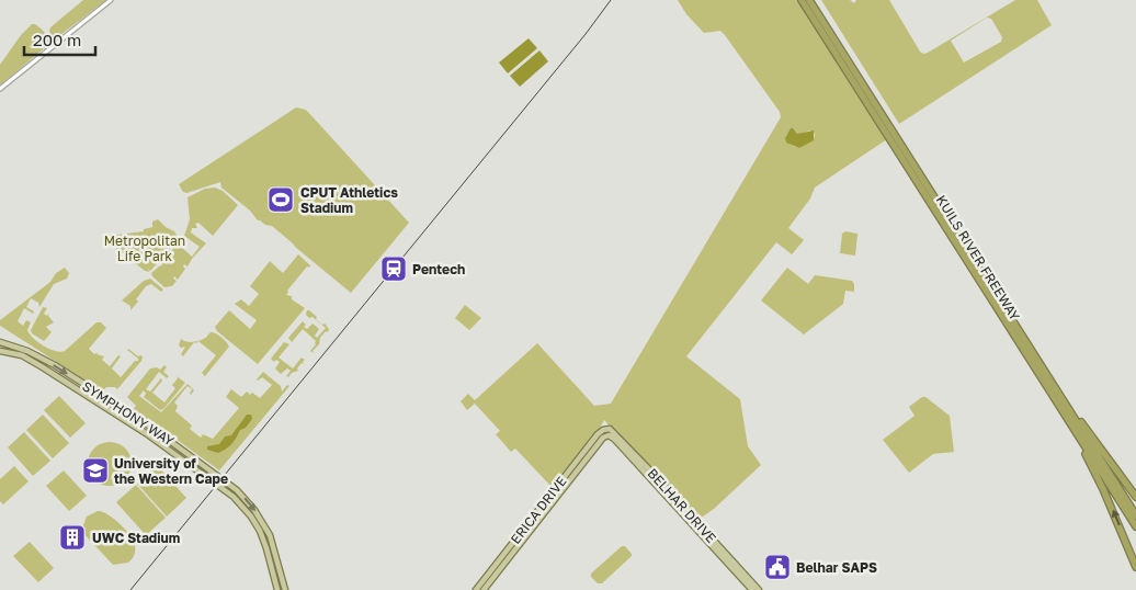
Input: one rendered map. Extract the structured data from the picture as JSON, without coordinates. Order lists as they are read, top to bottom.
{
  "streets": {
    "highway": ["KUILS RIVER FREEWAY"],
    "main road": ["SYMPHONY WAY", "BELHAR DRIVE", "ERICA DRIVE"]
  },
  "crossings": [
    ["BELHAR DRIVE", "ERICA DRIVE"]
  ],
  "parks": ["Metropolitan Life Park"],
  "places": {
    "sports": ["CPUT Athletics Stadium"],
    "station": ["Pentech"],
    "school or university": ["University of the Western Cape"],
    "building": ["UWC Stadium"],
    "public building": ["Belhar SAPS"]
  },
  "scale_bar": "200 m"
}
